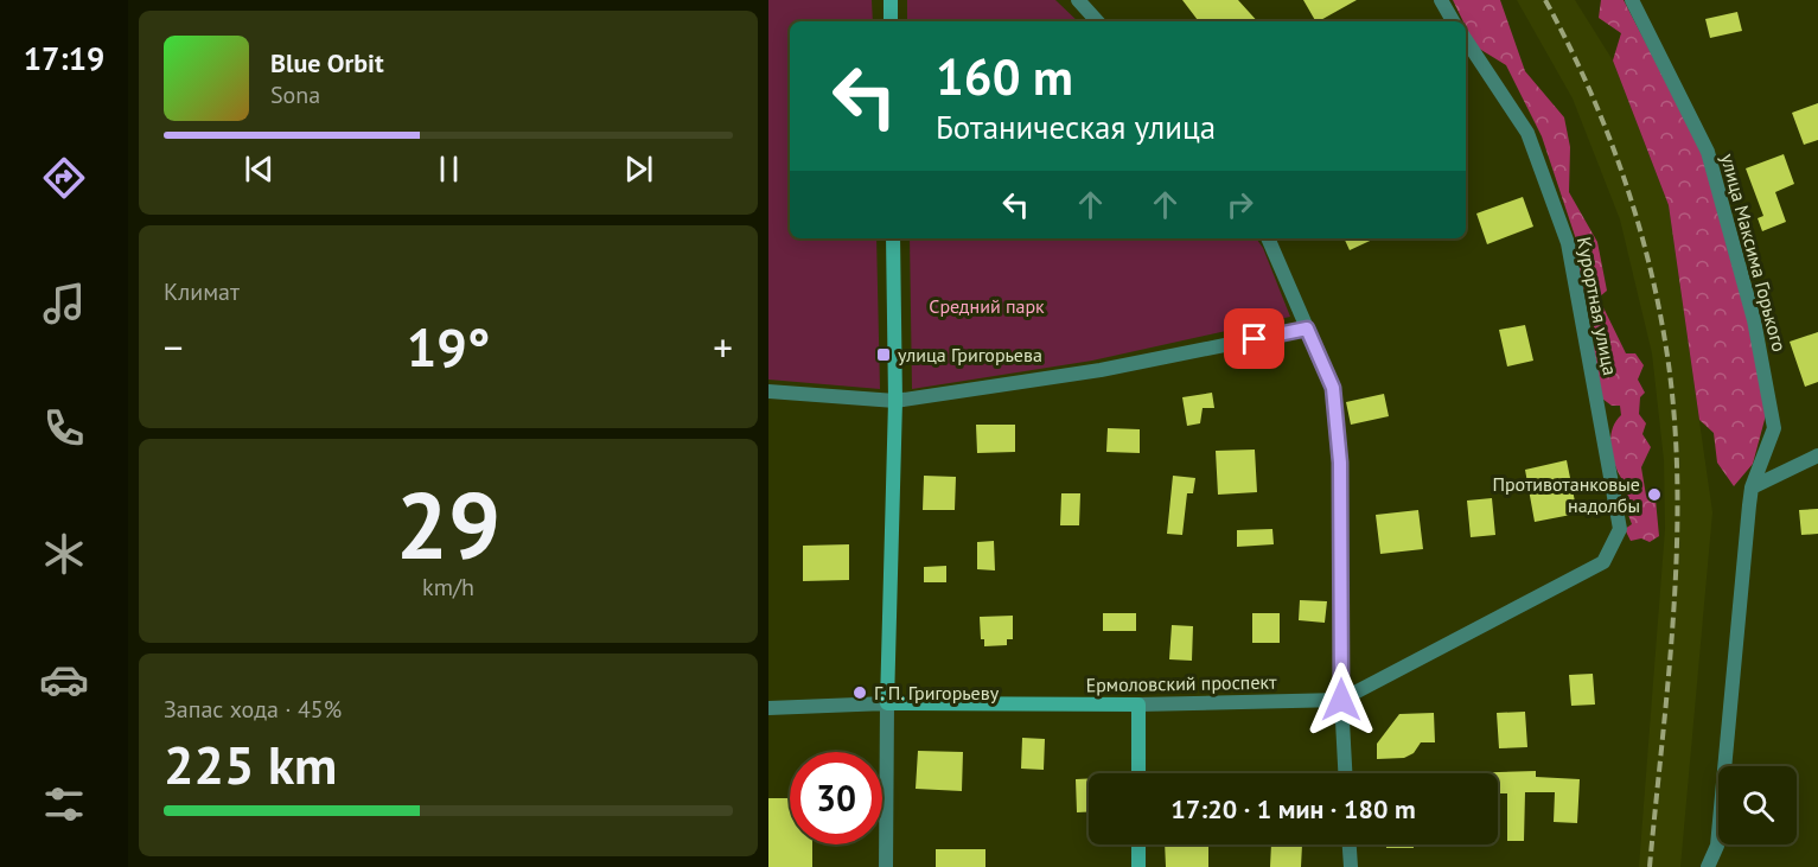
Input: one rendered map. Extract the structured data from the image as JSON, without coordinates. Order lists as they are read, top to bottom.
{
  "streets": {
    "street": ["улица Максима Горького", "Курортная улица", "Ермоловский проспект"]
  },
  "crossings": [
    ["Курортная улица", "Ермоловский проспект"]
  ],
  "parks": ["Средний парк"],
  "places": {
    "transit": ["улица Григорьева"],
    "other": ["Противотанковые надолбы", "Г. П. Григорьеву"]
  },
  "page": {
    "tabs": "17:19",
    "turn": ["160 m", "Ботаническая улица"],
    "song": ["Blue Orbit", "Sona"],
    "tile": [
      "Климат",
      ["29", "km/h"],
      ["Запас хода · 45%", "225 km"]
    ],
    "heat": ["−", "19°", "+"],
    "limit": "30",
    "trip": "17:20 · 1 мин · 180 m"
  }
}
